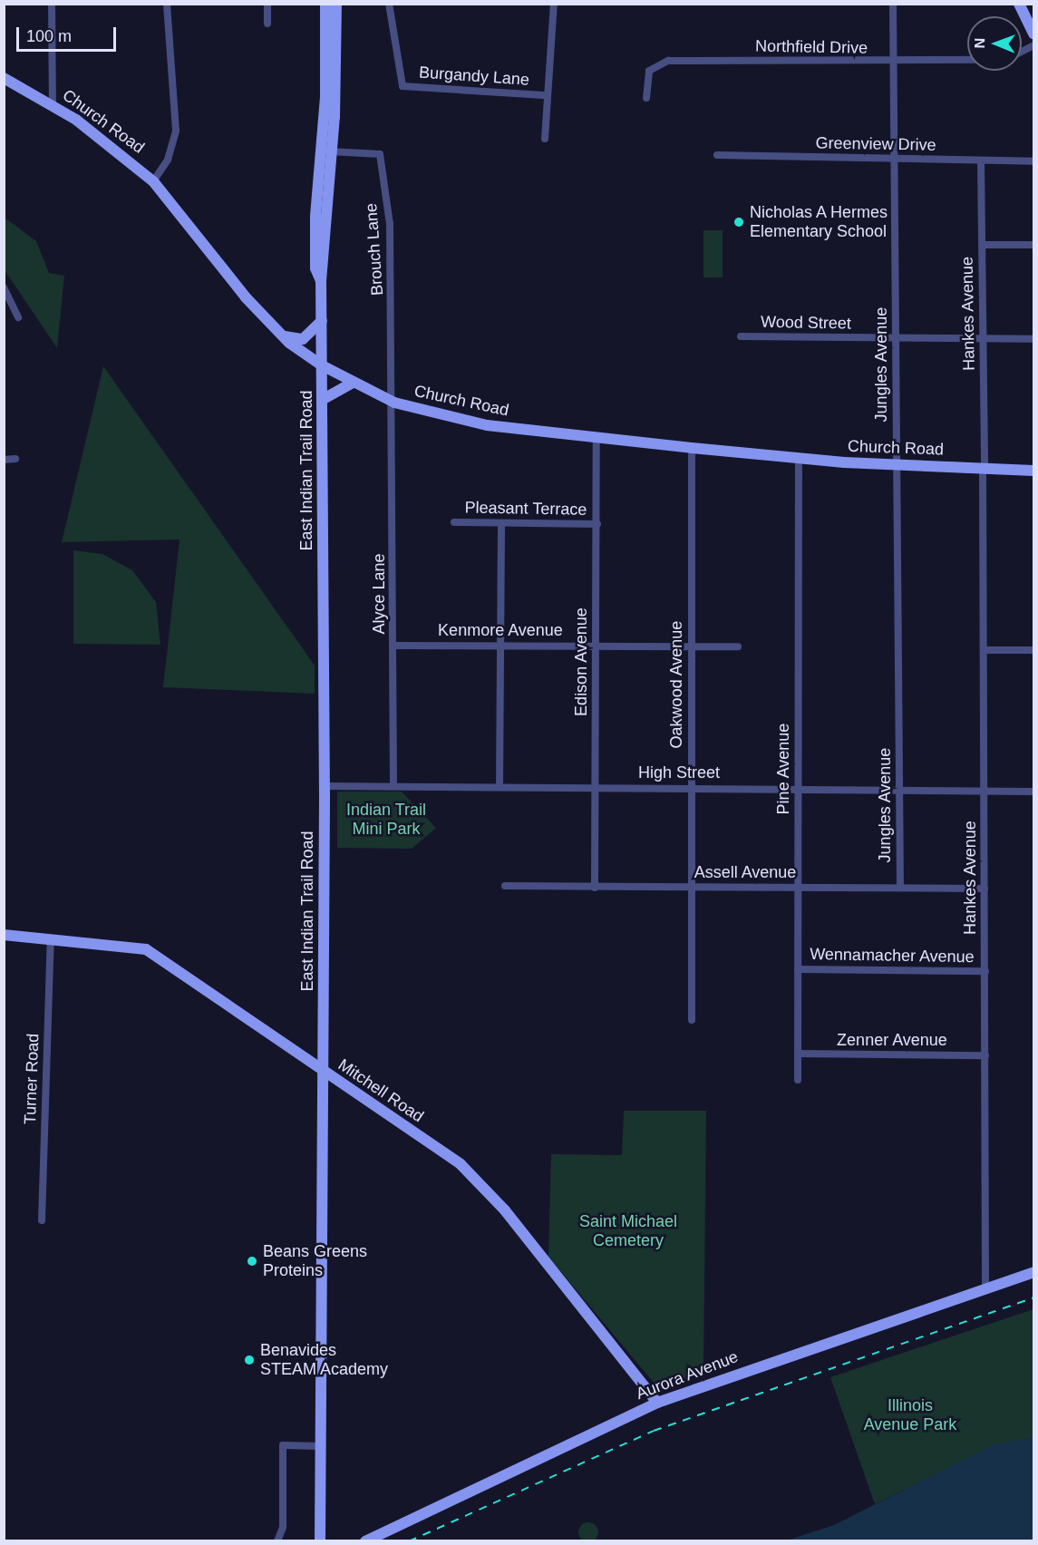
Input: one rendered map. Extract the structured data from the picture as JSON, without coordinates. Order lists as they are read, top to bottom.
{
  "streets": {
    "main road": [
      "Church Road",
      "East Indian Trail Road",
      "Mitchell Road",
      "Aurora Avenue"
    ],
    "street": [
      "Northfield Drive",
      "Burgandy Lane",
      "Greenview Drive",
      "Brouch Lane",
      "Hankes Avenue",
      "Wood Street",
      "Jungles Avenue",
      "Pleasant Terrace",
      "Alyce Lane",
      "Kenmore Avenue",
      "Edison Avenue",
      "Oakwood Avenue",
      "Pine Avenue",
      "High Street",
      "Assell Avenue",
      "Wennamacher Avenue",
      "Zenner Avenue",
      "Turner Road"
    ]
  },
  "crossings": [
    ["Northfield Drive", "Jungles Avenue"],
    ["Church Road", "Brouch Lane"],
    ["Church Road", "Hankes Avenue"],
    ["Church Road", "Jungles Avenue"],
    ["Church Road", "East Indian Trail Road"],
    ["Church Road", "Alyce Lane"],
    ["Church Road", "Edison Avenue"],
    ["Church Road", "Oakwood Avenue"],
    ["Church Road", "Pine Avenue"],
    ["Greenview Drive", "Hankes Avenue"],
    ["Greenview Drive", "Jungles Avenue"],
    ["Brouch Lane", "East Indian Trail Road"],
    ["Brouch Lane", "Alyce Lane"],
    ["Hankes Avenue", "Wood Street"],
    ["Hankes Avenue", "High Street"],
    ["Hankes Avenue", "Assell Avenue"],
    ["Hankes Avenue", "Wennamacher Avenue"],
    ["Hankes Avenue", "Zenner Avenue"],
    ["Hankes Avenue", "Aurora Avenue"],
    ["Wood Street", "Jungles Avenue"],
    ["Jungles Avenue", "High Street"],
    ["Jungles Avenue", "Assell Avenue"],
    ["East Indian Trail Road", "High Street"],
    ["East Indian Trail Road", "Mitchell Road"],
    ["Pleasant Terrace", "Edison Avenue"],
    ["Alyce Lane", "Kenmore Avenue"],
    ["Alyce Lane", "High Street"],
    ["Kenmore Avenue", "Edison Avenue"],
    ["Kenmore Avenue", "Oakwood Avenue"],
    ["Edison Avenue", "High Street"],
    ["Edison Avenue", "Assell Avenue"],
    ["Oakwood Avenue", "High Street"],
    ["Oakwood Avenue", "Assell Avenue"],
    ["Pine Avenue", "High Street"],
    ["Pine Avenue", "Assell Avenue"],
    ["Pine Avenue", "Wennamacher Avenue"],
    ["Pine Avenue", "Zenner Avenue"],
    ["Turner Road", "Mitchell Road"],
    ["Mitchell Road", "Aurora Avenue"]
  ],
  "parks": ["Indian Trail Mini Park", "Saint Michael Cemetery", "Illinois Avenue Park"],
  "places": ["Nicholas A Hermes Elementary School", "Beans Greens Proteins", "Benavides STEAM Academy"],
  "scale_bar": "100 m",
  "north": "left"
}
